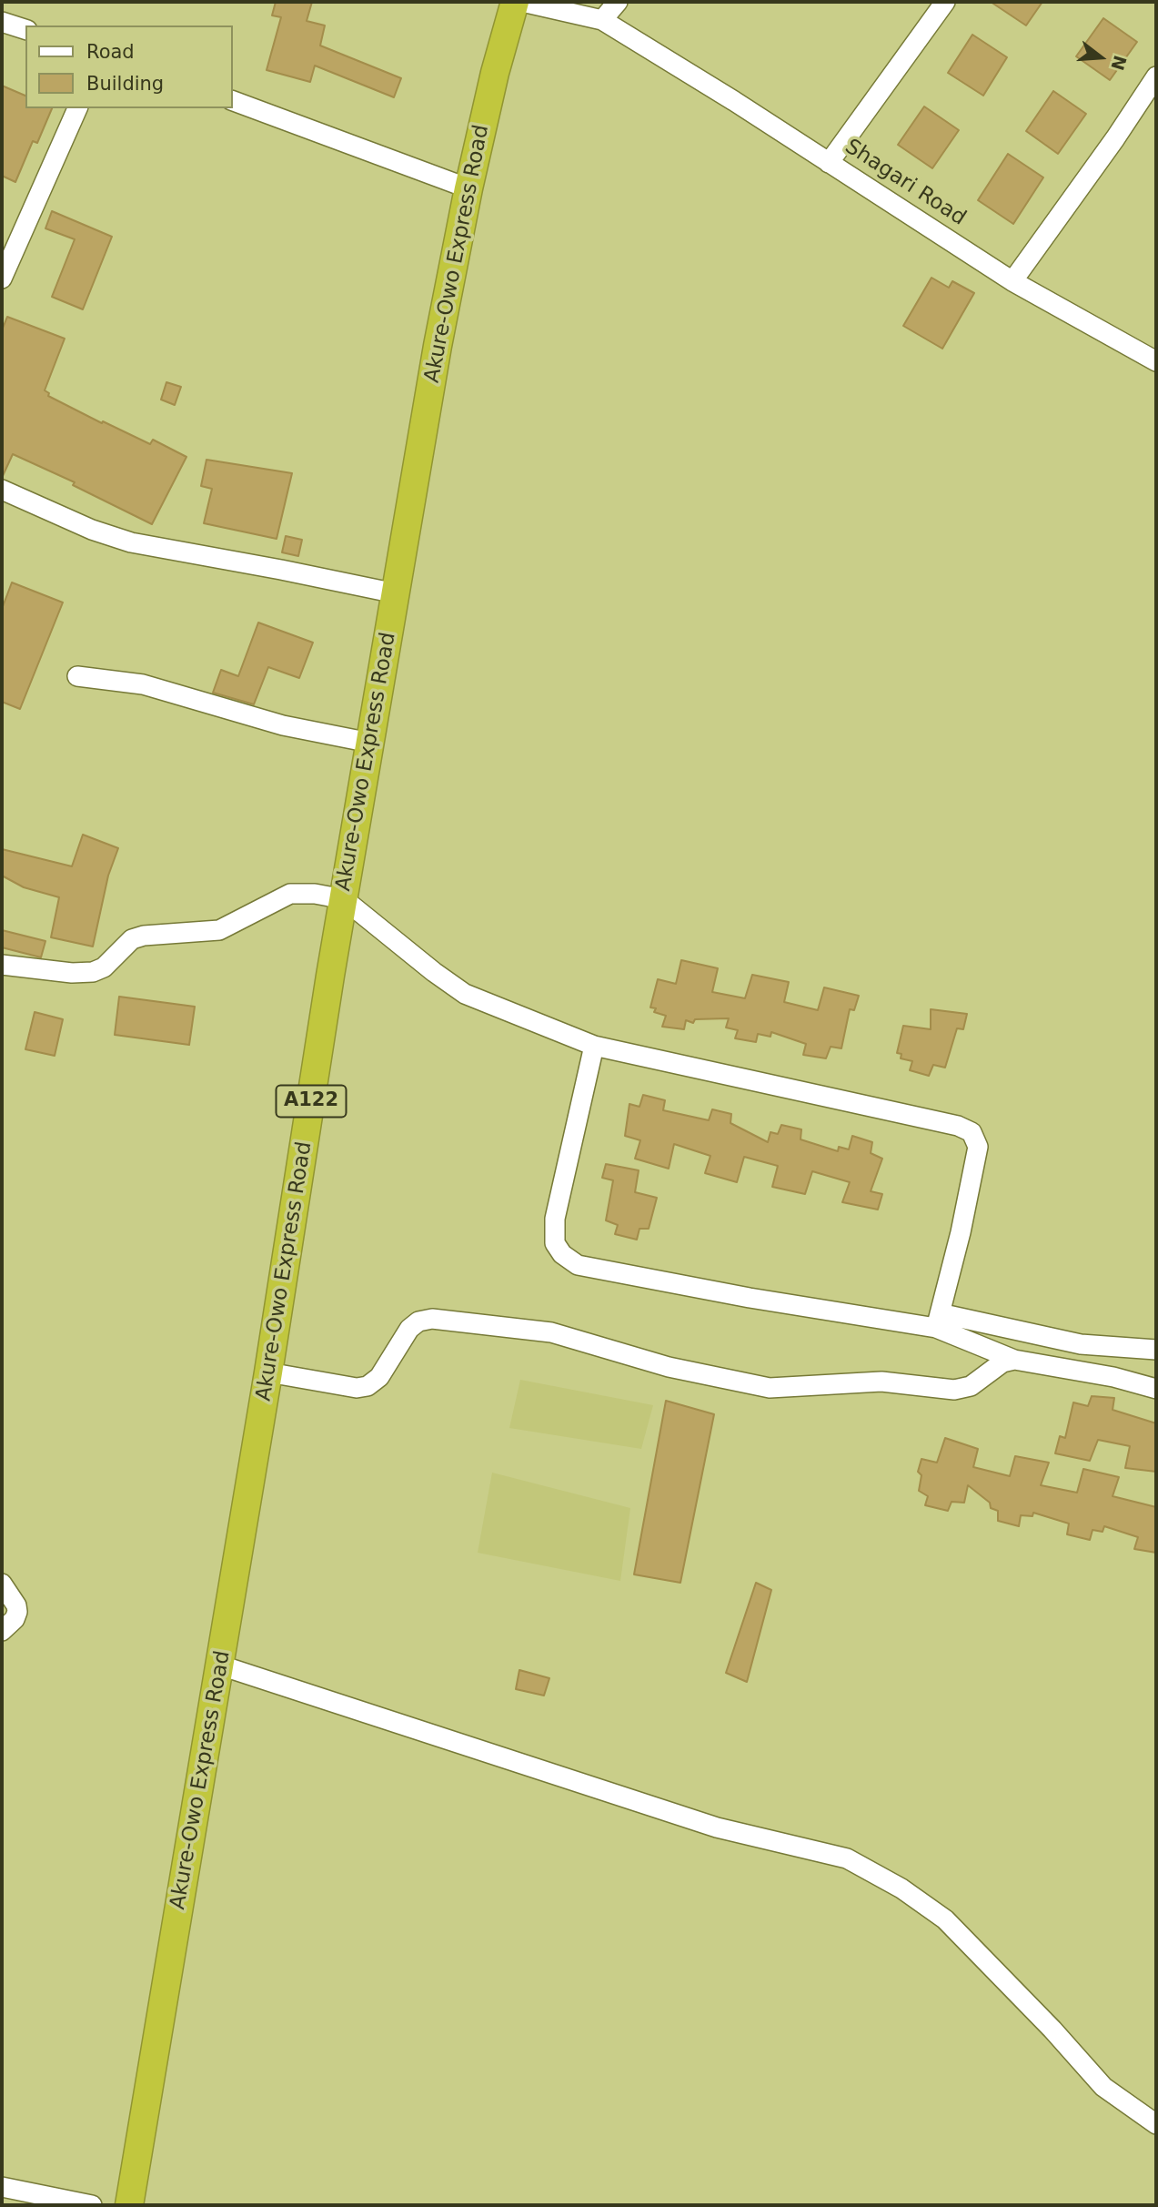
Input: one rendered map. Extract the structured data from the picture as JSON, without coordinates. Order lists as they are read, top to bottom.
{
  "streets": {
    "highway": ["Akure-Owo Express Road", "A122"],
    "street": ["Shagari Road"]
  },
  "legend": ["Road", "Building"],
  "north": "right"
}
